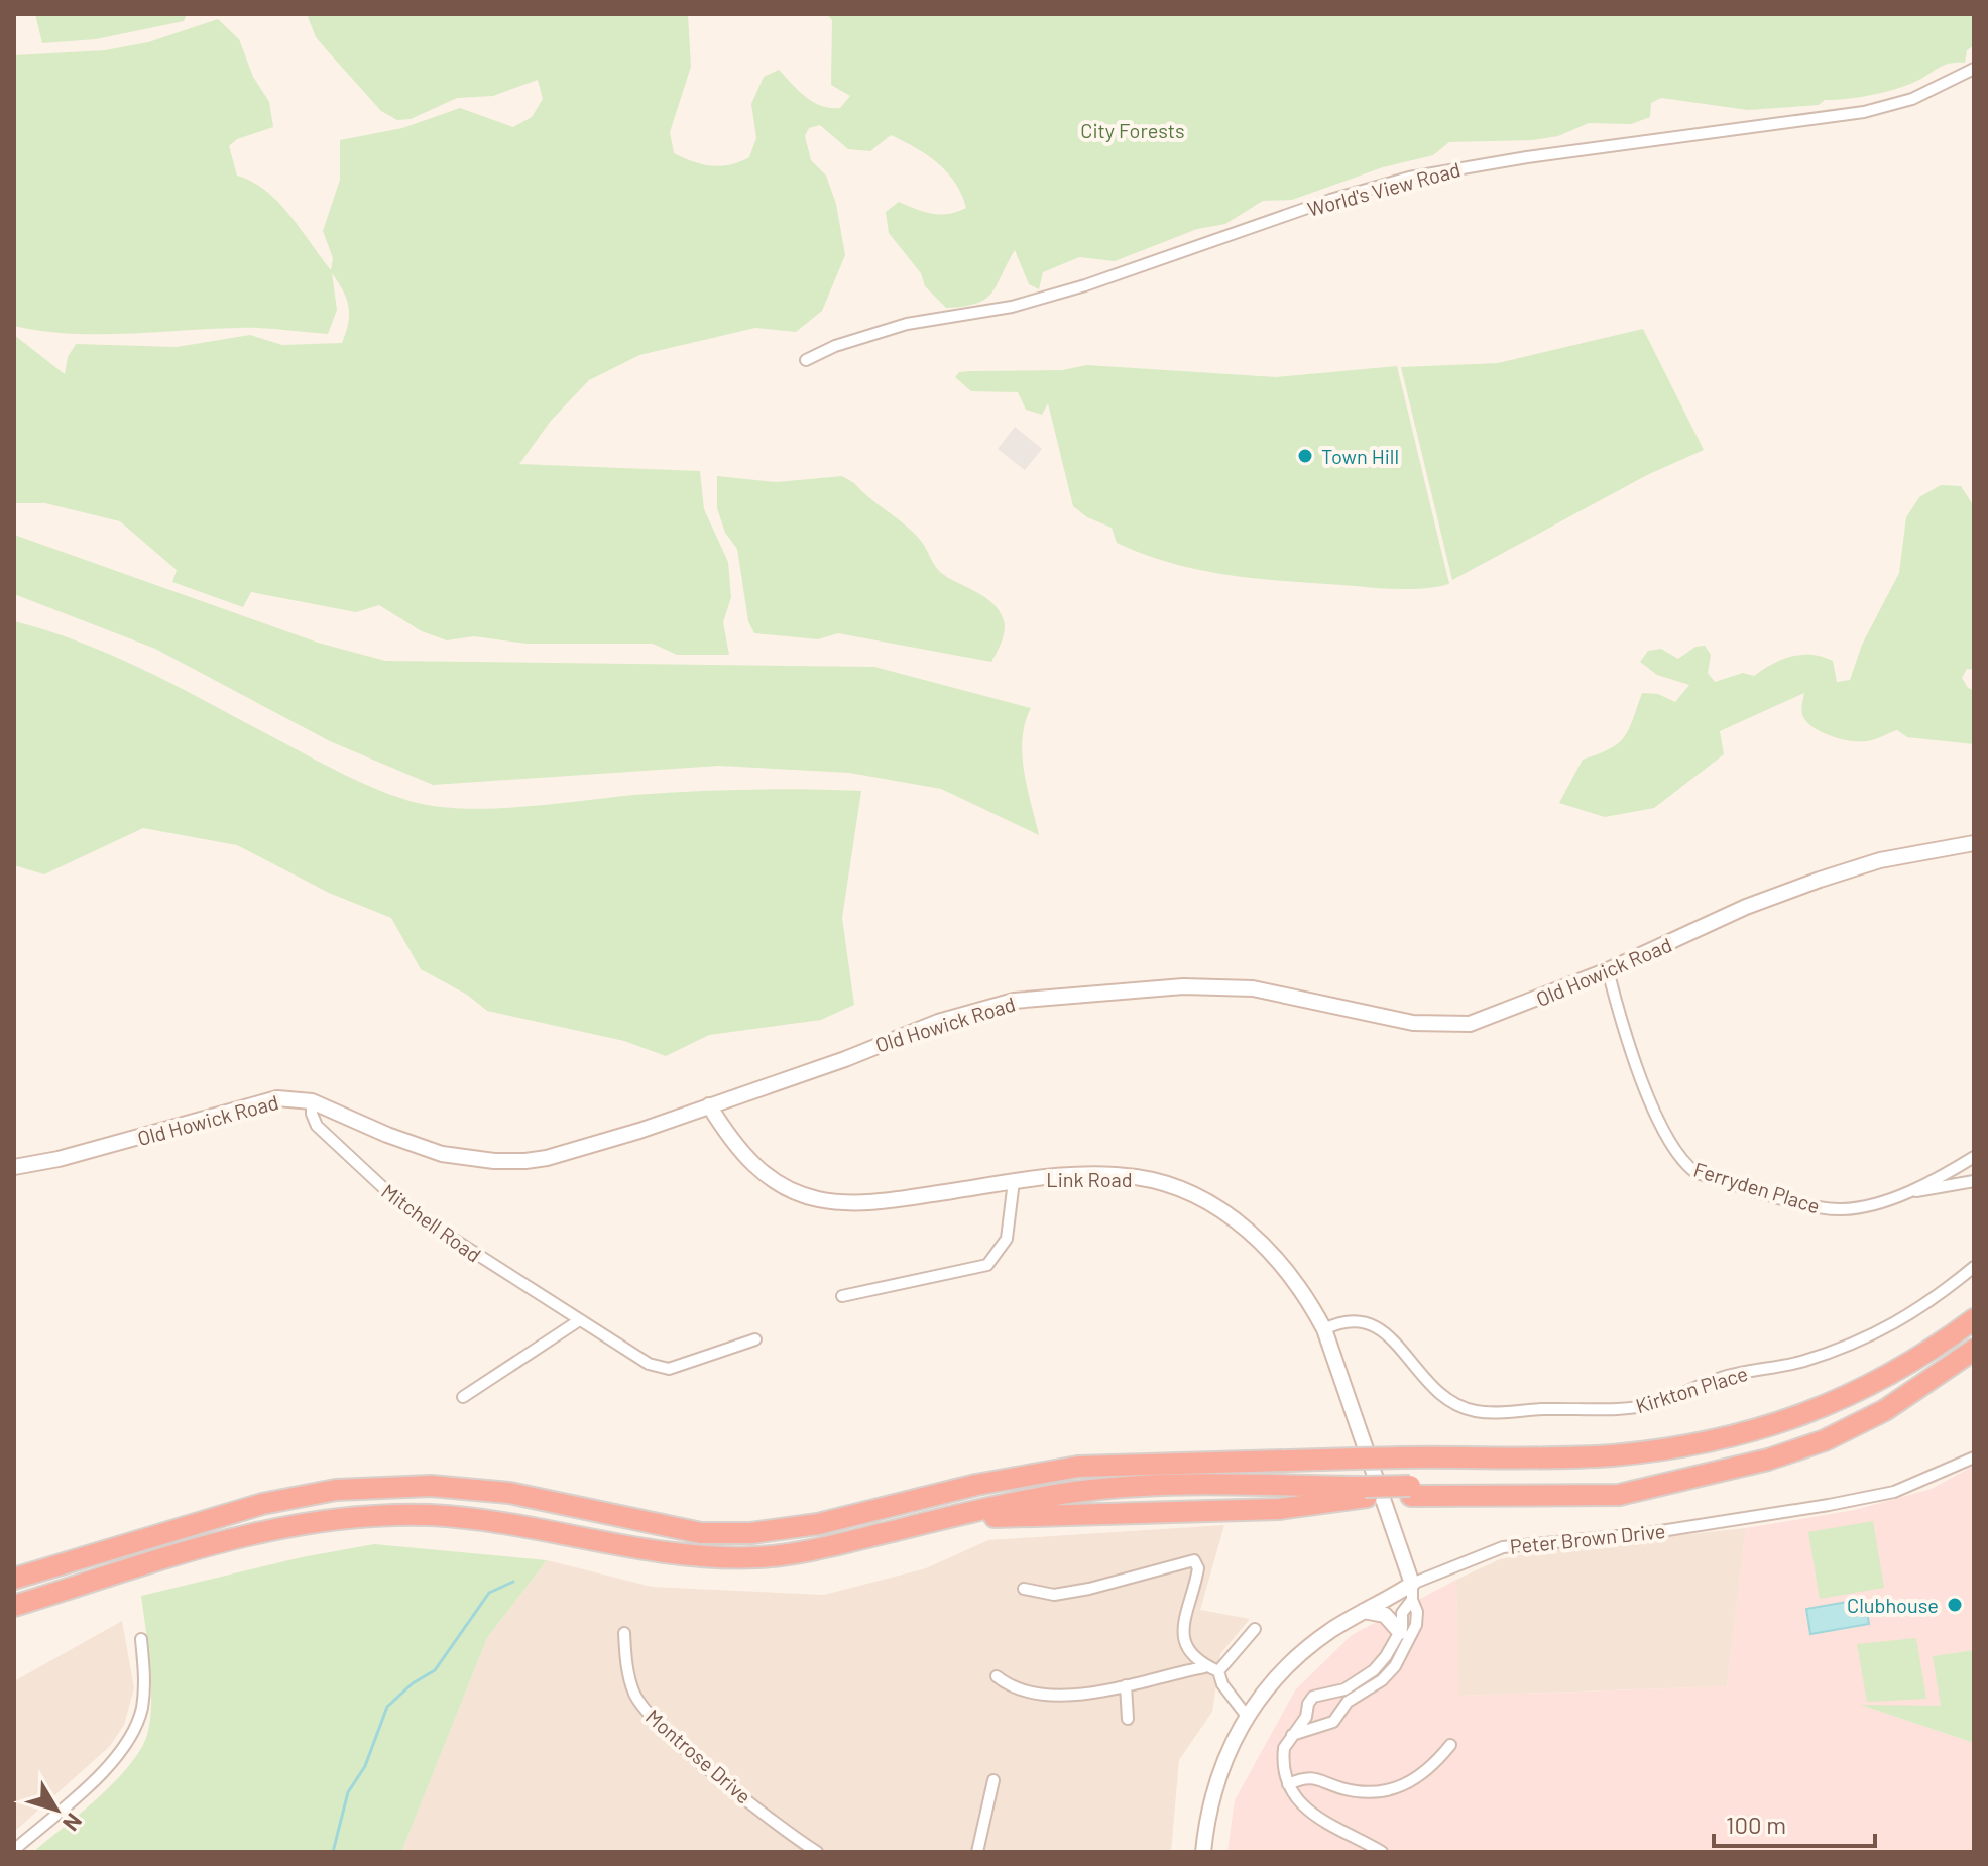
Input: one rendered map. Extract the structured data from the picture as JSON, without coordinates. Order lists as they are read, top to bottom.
{
  "streets": {
    "main road": ["Old Howick Road", "Link Road", "Peter Brown Drive"],
    "street": [
      "World's View Road",
      "Ferryden Place",
      "Mitchell Road",
      "Kirkton Place",
      "Montrose Drive"
    ]
  },
  "crossings": [
    ["Old Howick Road", "Link Road"],
    ["Old Howick Road", "Ferryden Place"],
    ["Old Howick Road", "Mitchell Road"],
    ["Link Road", "Kirkton Place"],
    ["Link Road", "Peter Brown Drive"]
  ],
  "parks": ["City Forests"],
  "places": ["Town Hill", "Clubhouse"],
  "scale_bar": "100 m",
  "north": "bottom right"
}
